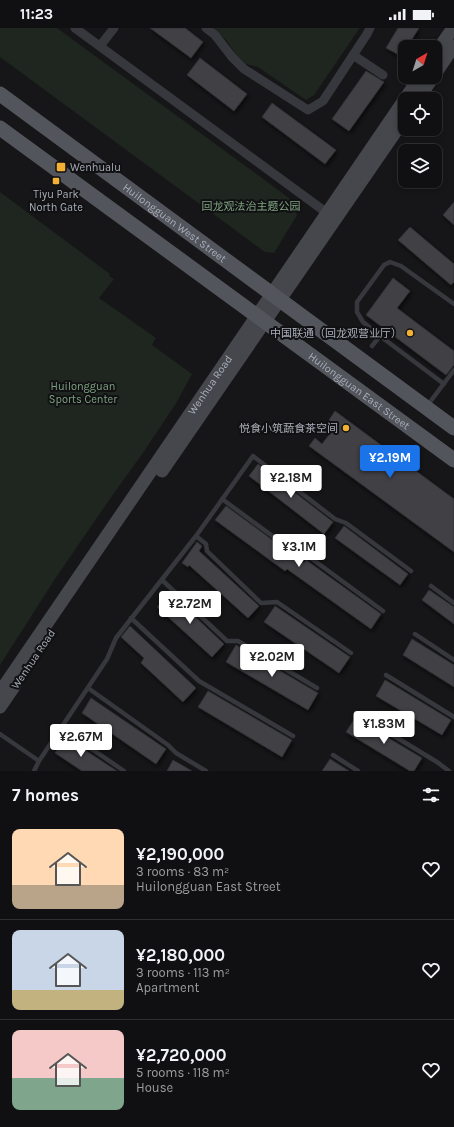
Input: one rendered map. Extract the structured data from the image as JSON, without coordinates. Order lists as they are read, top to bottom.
{
  "streets": {
    "main road": ["Huilongguan West Street", "Huilongguan East Street"],
    "street": ["Wenhua Road"]
  },
  "crossings": [
    ["Huilongguan West Street", "Wenhua Road"],
    ["Wenhua Road", "Huilongguan East Street"]
  ],
  "parks": ["回龙观法治主题公园", "Huilongguan Sports Center"],
  "places": {
    "transit": ["Wenhualu", "Tiyu Park North Gate"],
    "other": ["中国联通（回龙观营业厅）", "悦食小筑蔬食茶空间"]
  },
  "north": "top right",
  "page": {
    "status": "11:23",
    "price": [
      "¥2.19M",
      "¥2.18M",
      "¥3.1M",
      "¥2.72M",
      "¥2.02M",
      "¥1.83M",
      "¥2.67M"
    ],
    "heading": "7 homes",
    "list": [
      {
        "name": "¥2,190,000",
        "note": "3 rooms · 83 m² · Huilongguan East Street"
      },
      {
        "name": "¥2,180,000",
        "note": "3 rooms · 113 m² · Apartment"
      },
      {
        "name": "¥2,720,000",
        "note": "5 rooms · 118 m² · House"
      }
    ]
  }
}
